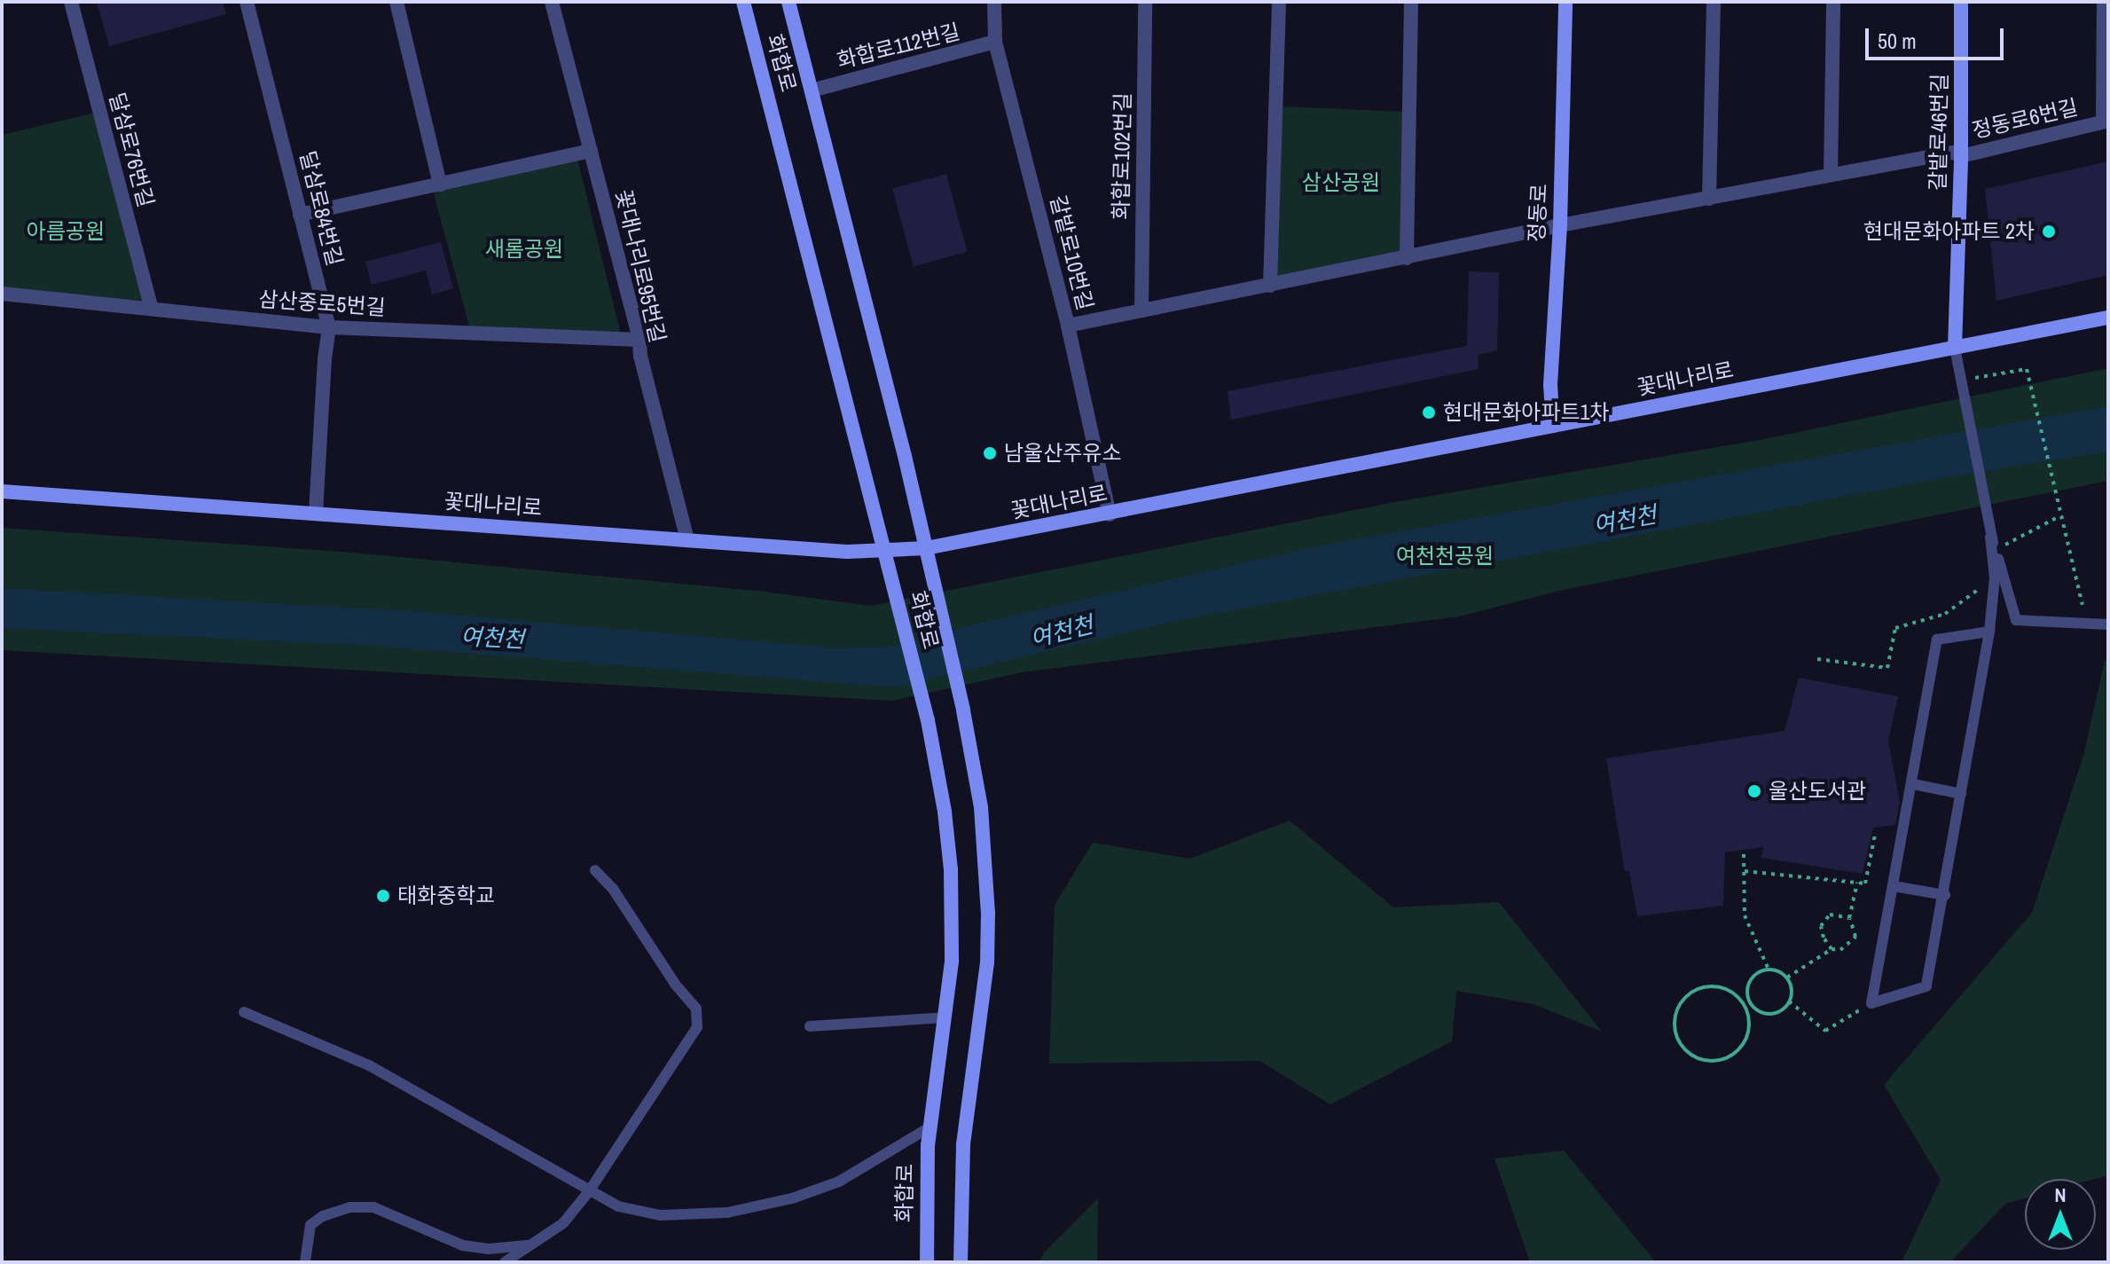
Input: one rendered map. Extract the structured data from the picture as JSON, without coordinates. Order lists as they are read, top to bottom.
{
  "streets": {
    "main road": [
      "화합로",
      "갈밭로46번길",
      "정동로",
      "꽃대나리로"
    ],
    "street": [
      "화합로112번길",
      "정동로6번길",
      "달삼로76번길",
      "화합로102번길",
      "달삼로84번길",
      "갈밭로10번길",
      "꽃대나리로95번길",
      "삼산중로5번길"
    ]
  },
  "crossings": [
    ["화합로112번길", "화합로"],
    ["화합로112번길", "갈밭로10번길"],
    ["화합로", "꽃대나리로"],
    ["정동로6번길", "갈밭로46번길"],
    ["정동로6번길", "정동로"],
    ["갈밭로46번길", "꽃대나리로"],
    ["달삼로76번길", "삼산중로5번길"],
    ["달삼로84번길", "삼산중로5번길"],
    ["달삼로84번길", "꽃대나리로"],
    ["정동로", "꽃대나리로"],
    ["갈밭로10번길", "꽃대나리로"],
    ["꽃대나리로95번길", "삼산중로5번길"],
    ["꽃대나리로95번길", "꽃대나리로"]
  ],
  "water": ["여천천"],
  "parks": [
    "삼산공원",
    "아름공원",
    "새롬공원",
    "여천천공원"
  ],
  "places": [
    "현대문화아파트 2차",
    "현대문화아파트1차",
    "남울산주유소",
    "울산도서관",
    "태화중학교"
  ],
  "scale_bar": "50 m",
  "north": "top"
}
